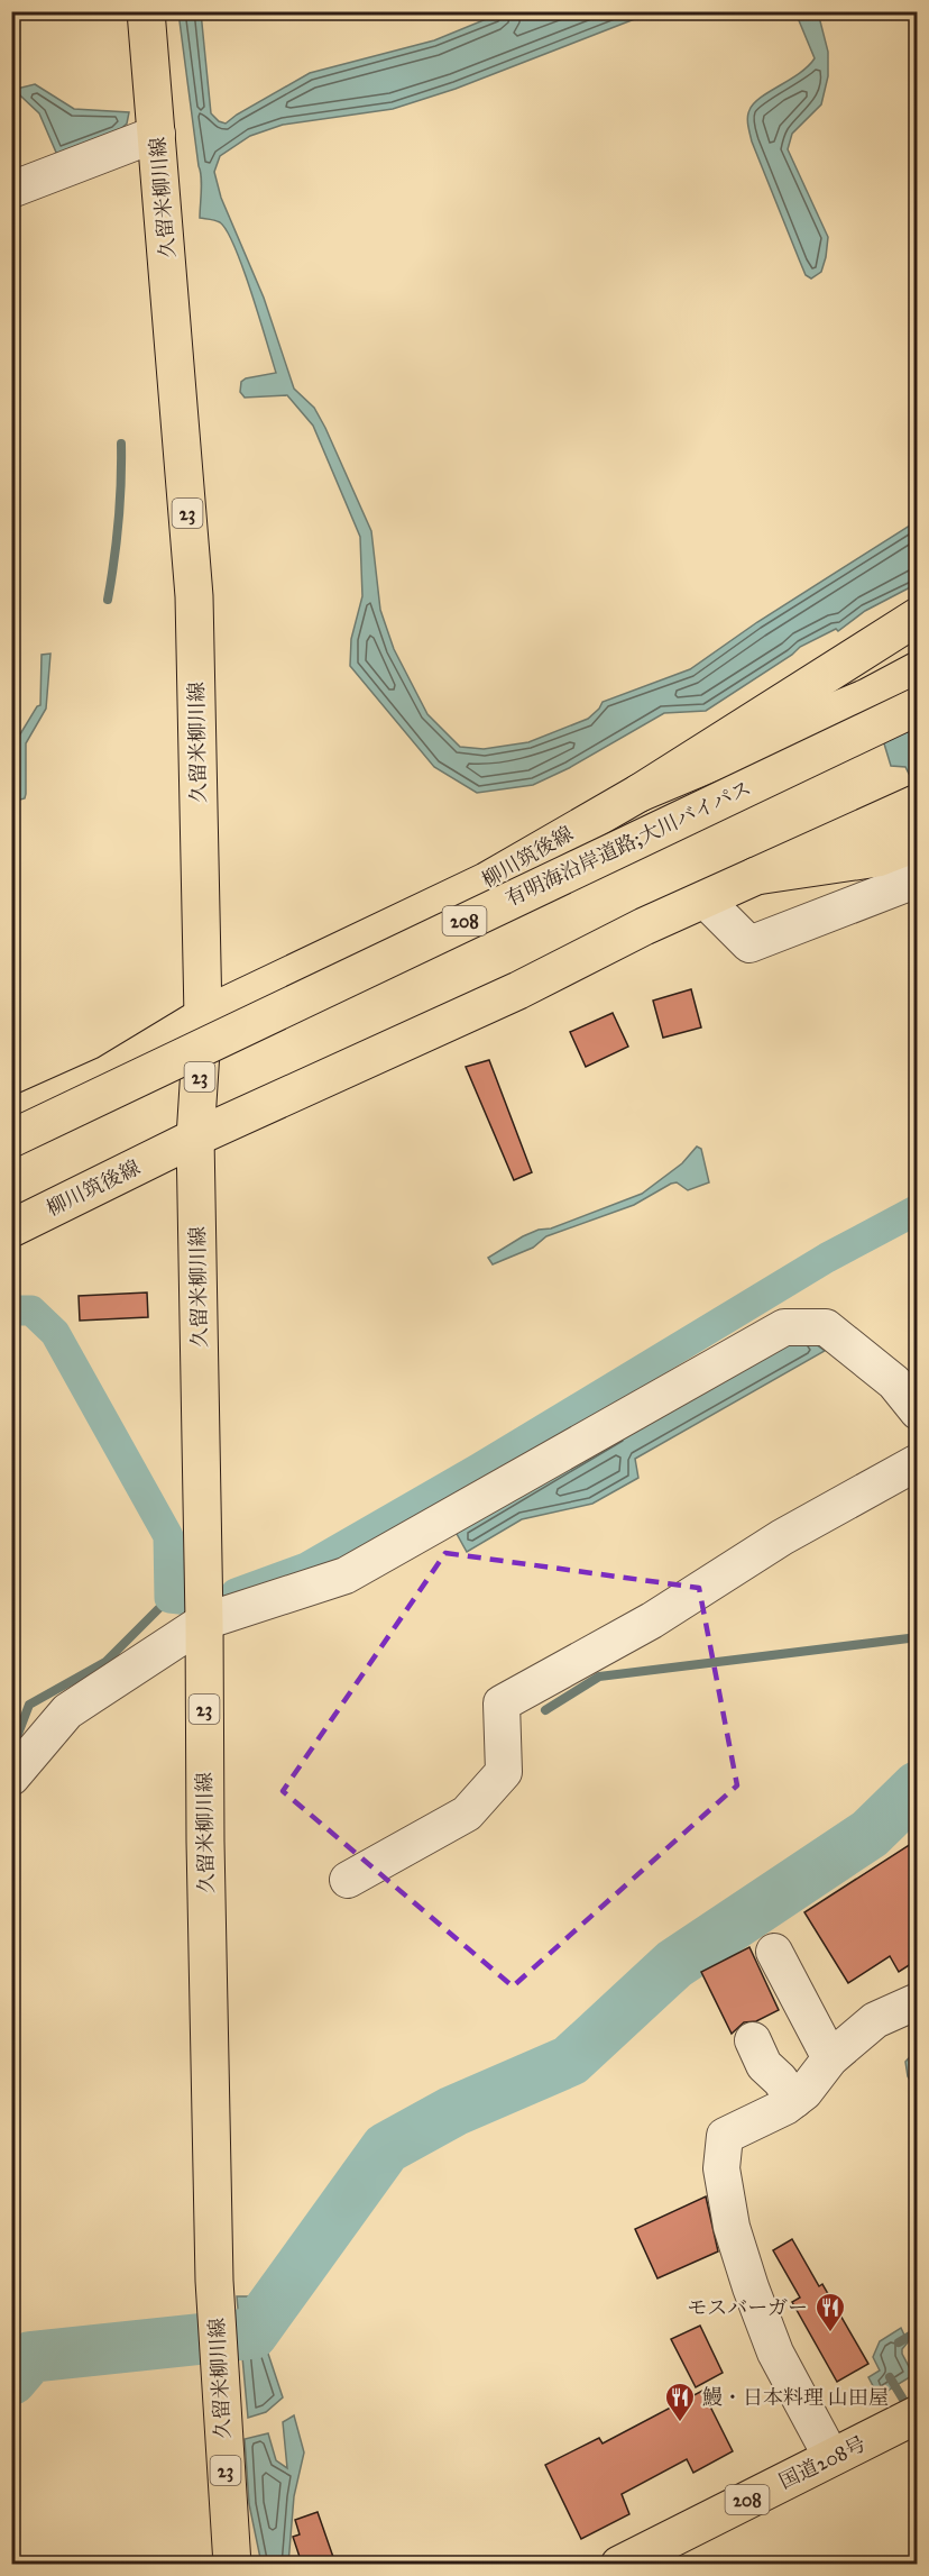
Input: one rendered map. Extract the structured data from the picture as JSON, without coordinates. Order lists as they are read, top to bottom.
{
  "streets": {
    "main road": [
      "久留米柳川線",
      "23",
      "有明海沿岸道路;大川バイパス",
      "柳川筑後線",
      "208",
      "国道208号"
    ]
  },
  "crossings": [
    ["久留米柳川線", "柳川筑後線"]
  ],
  "places": {
    "restaurant": ["モスバーガー", "鰻・日本料理 山田屋"]
  }
}
